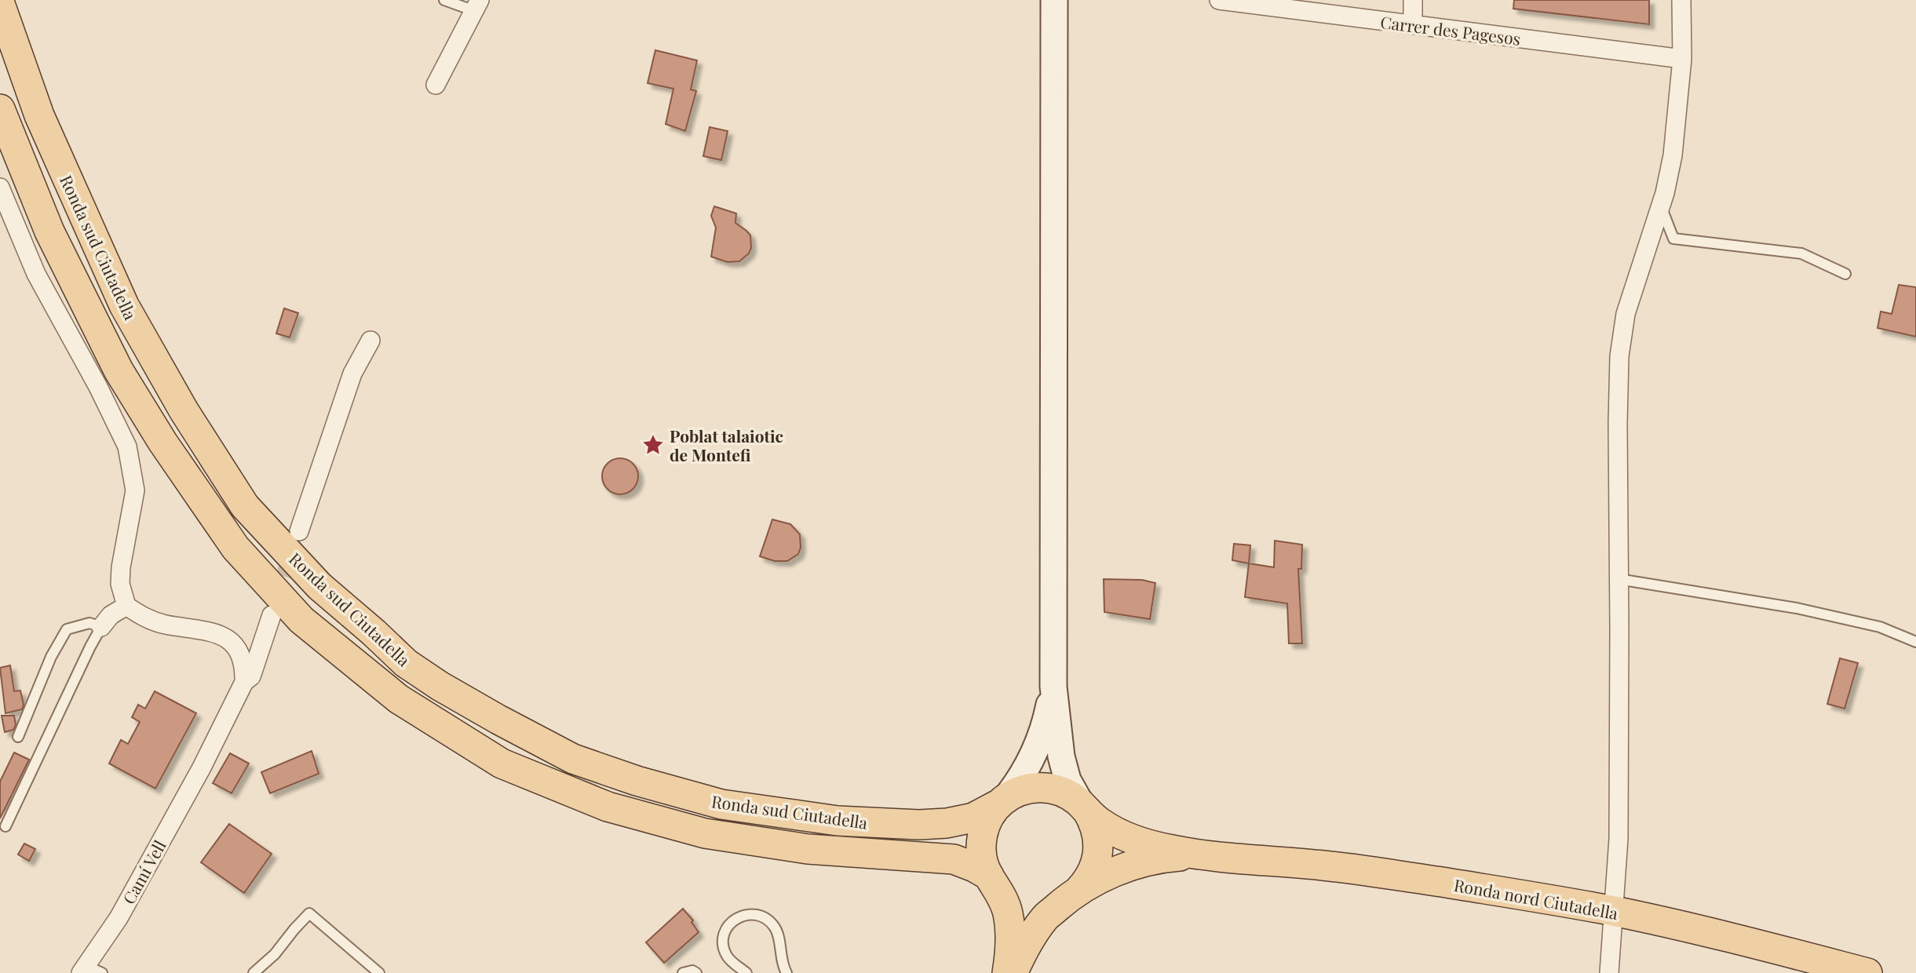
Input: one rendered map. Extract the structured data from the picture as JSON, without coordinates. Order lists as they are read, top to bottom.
{
  "streets": {
    "main road": ["Ronda sud Ciutadella", "Ronda nord Ciutadella"],
    "street": ["Carrer des Pagesos", "Camí Vell"]
  },
  "places": {
    "place": ["Poblat talaiotic de Montefi"]
  }
}
